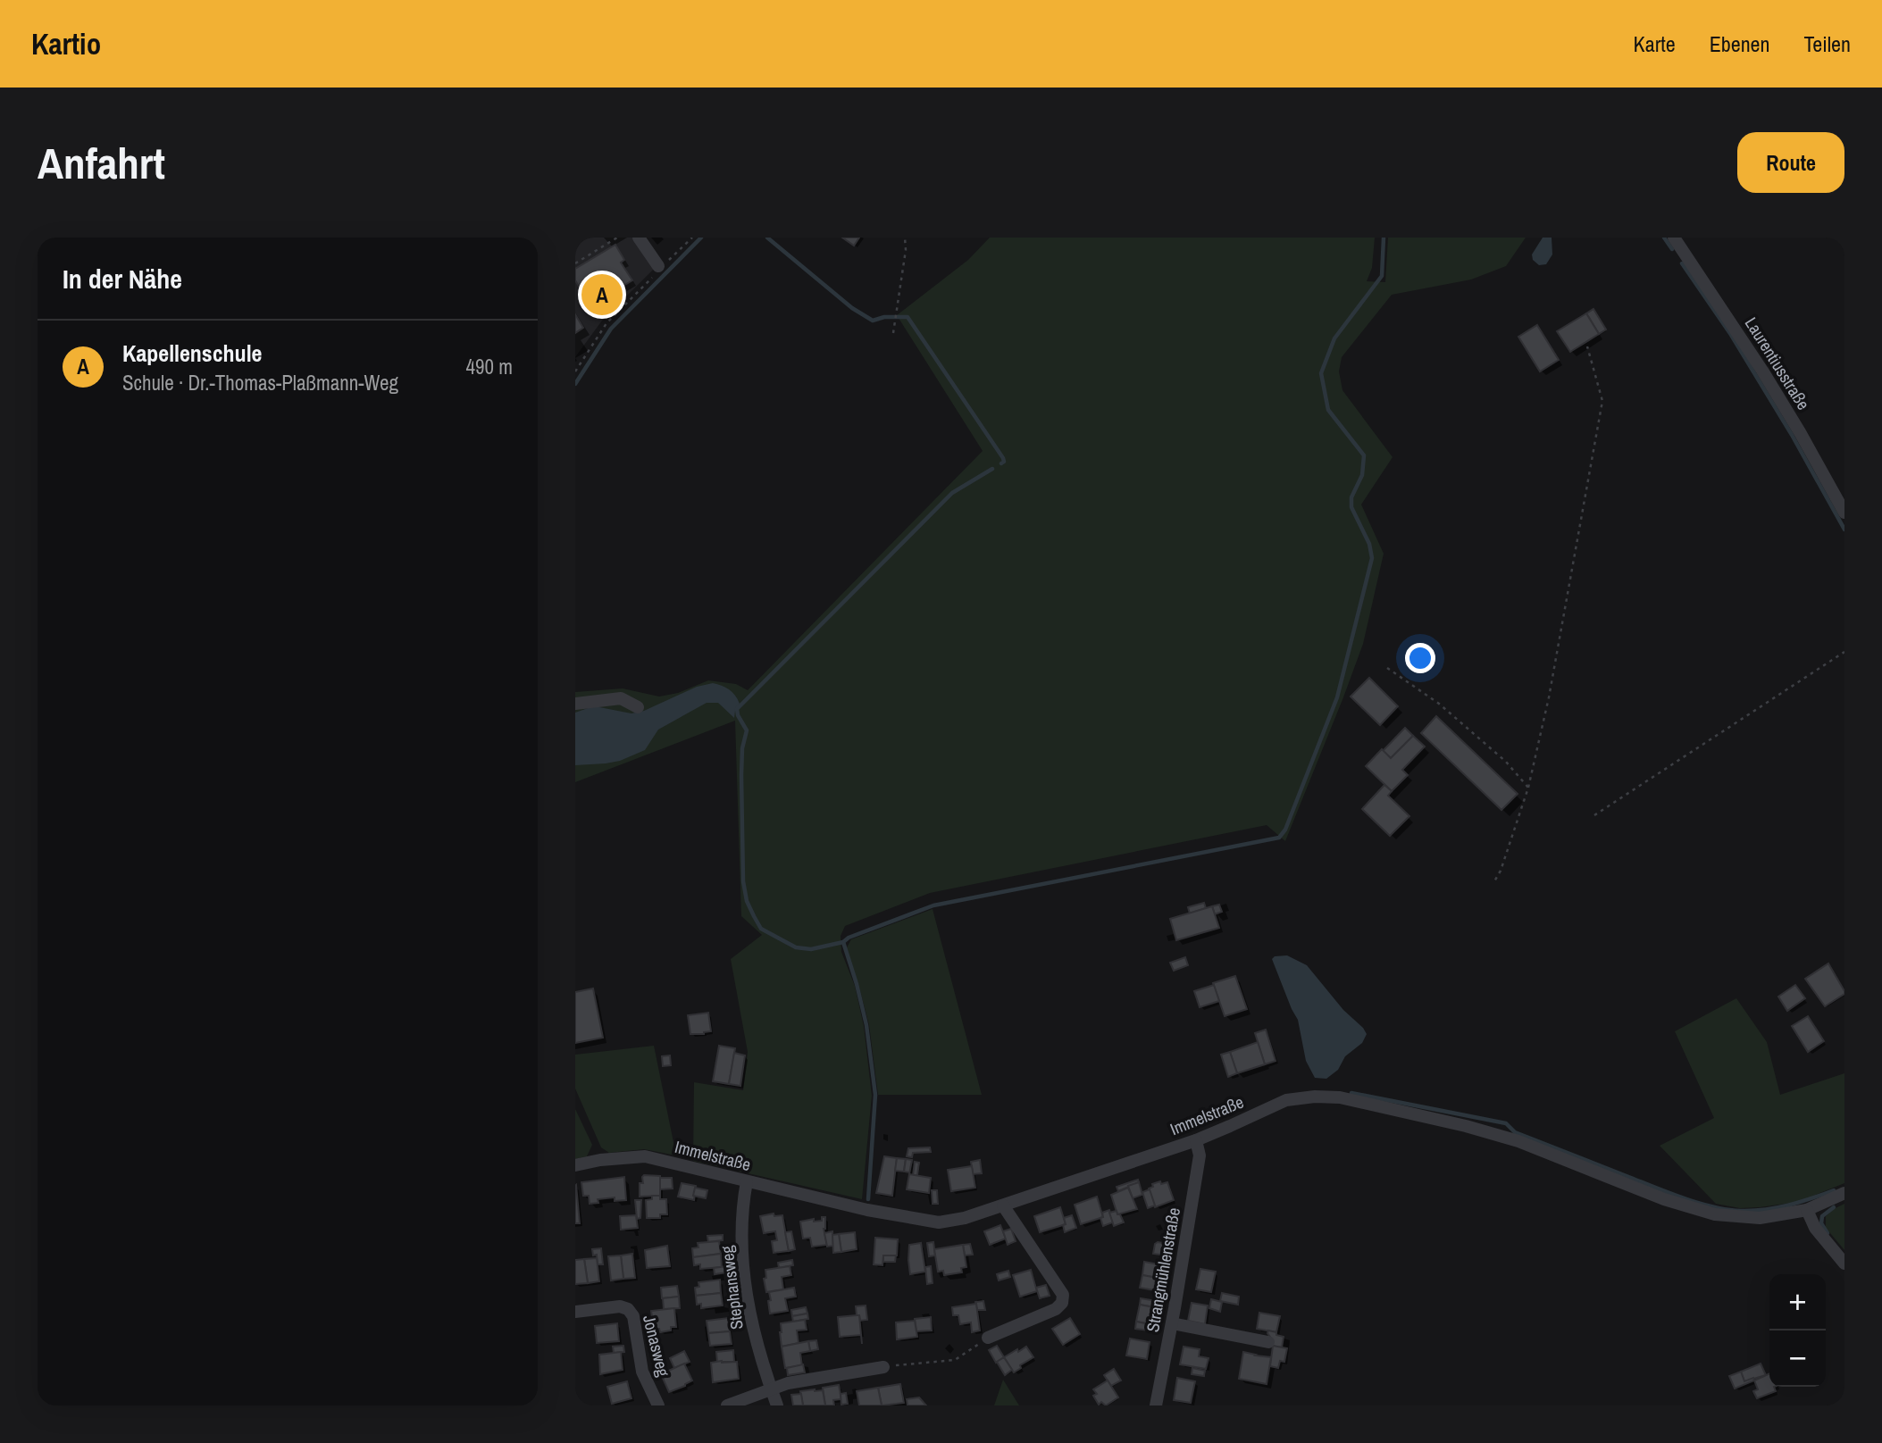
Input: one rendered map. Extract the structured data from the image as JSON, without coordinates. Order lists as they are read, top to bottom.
{
  "streets": {
    "street": [
      "Laurentiusstraße",
      "Immelstraße",
      "Strangmühlenstraße",
      "Stephansweg",
      "Jonasweg"
    ]
  },
  "crossings": [
    ["Immelstraße", "Strangmühlenstraße"],
    ["Immelstraße", "Stephansweg"]
  ],
  "page": {
    "header": "Kartio",
    "nav": ["Karte", "Ebenen", "Teilen"],
    "buttons": "Route",
    "title": "Anfahrt",
    "heading": "In der Nähe",
    "pins": "A",
    "list": [
      {
        "mark": "A",
        "name": "Kapellenschule",
        "note": "Schule · Dr.-Thomas-Plaßmann-Weg",
        "value": "490 m"
      }
    ],
    "map_buttons": ["+", "−"]
  }
}
